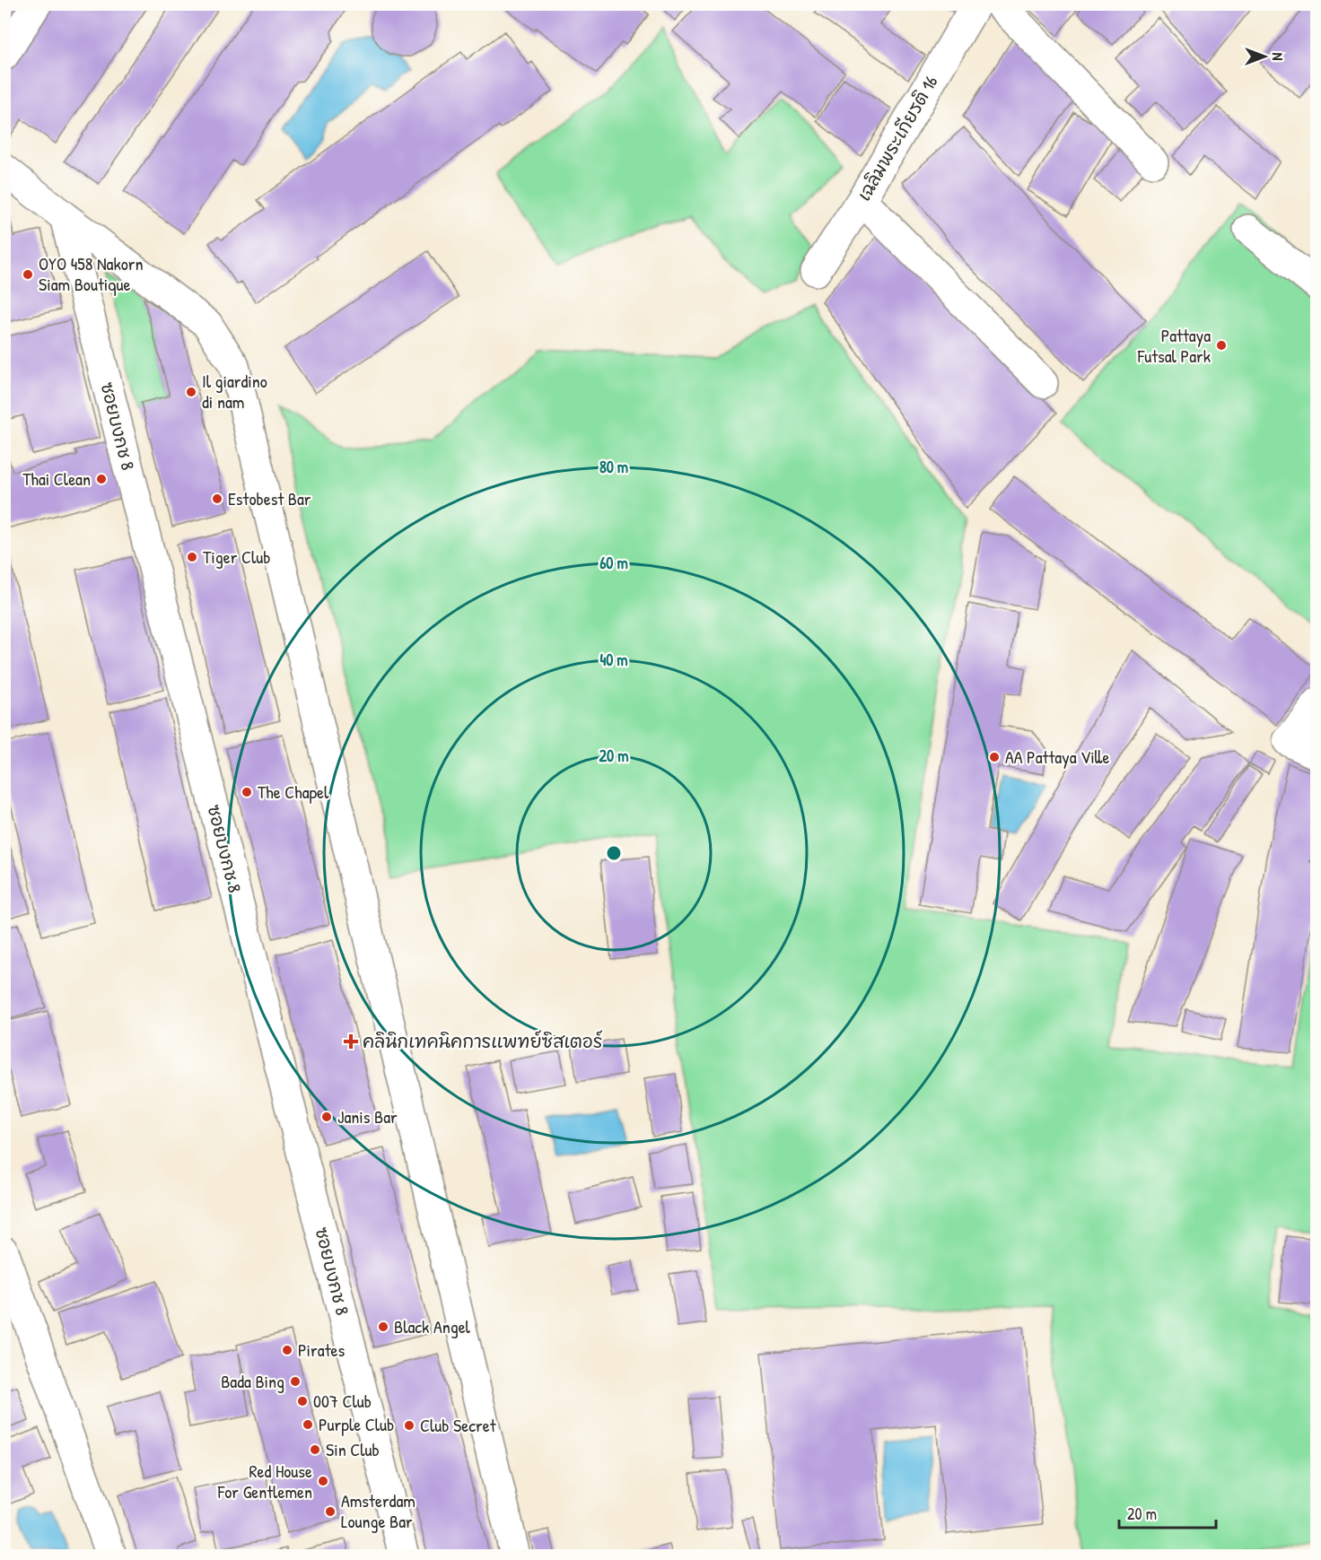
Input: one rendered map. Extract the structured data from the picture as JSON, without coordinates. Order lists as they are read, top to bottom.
{
  "streets": {
    "street": ["เฉลิมพระเกียรติ 16", "ซอยบงกช 8"]
  },
  "places": {
    "other": [
      "OYO 458 Nakorn Siam Boutique",
      "Pattaya Futsal Park",
      "Il giardino di nam",
      "Thai Clean",
      "Estobest Bar",
      "Tiger Club",
      "AA Pattaya Ville",
      "The Chapel",
      "Janis Bar",
      "Black Angel",
      "Pirates",
      "Bada Bing",
      "007 Club",
      "Purple Club",
      "Club Secret",
      "Sin Club",
      "Red House For Gentlemen",
      "Amsterdam Lounge Bar"
    ],
    "health": ["คลินิกเทคนิคการแพทย์ซิสเตอร์"]
  },
  "scale_bar": "20 m",
  "north": "right",
  "rings": [
    "80 m",
    "60 m",
    "40 m",
    "20 m"
  ]
}
